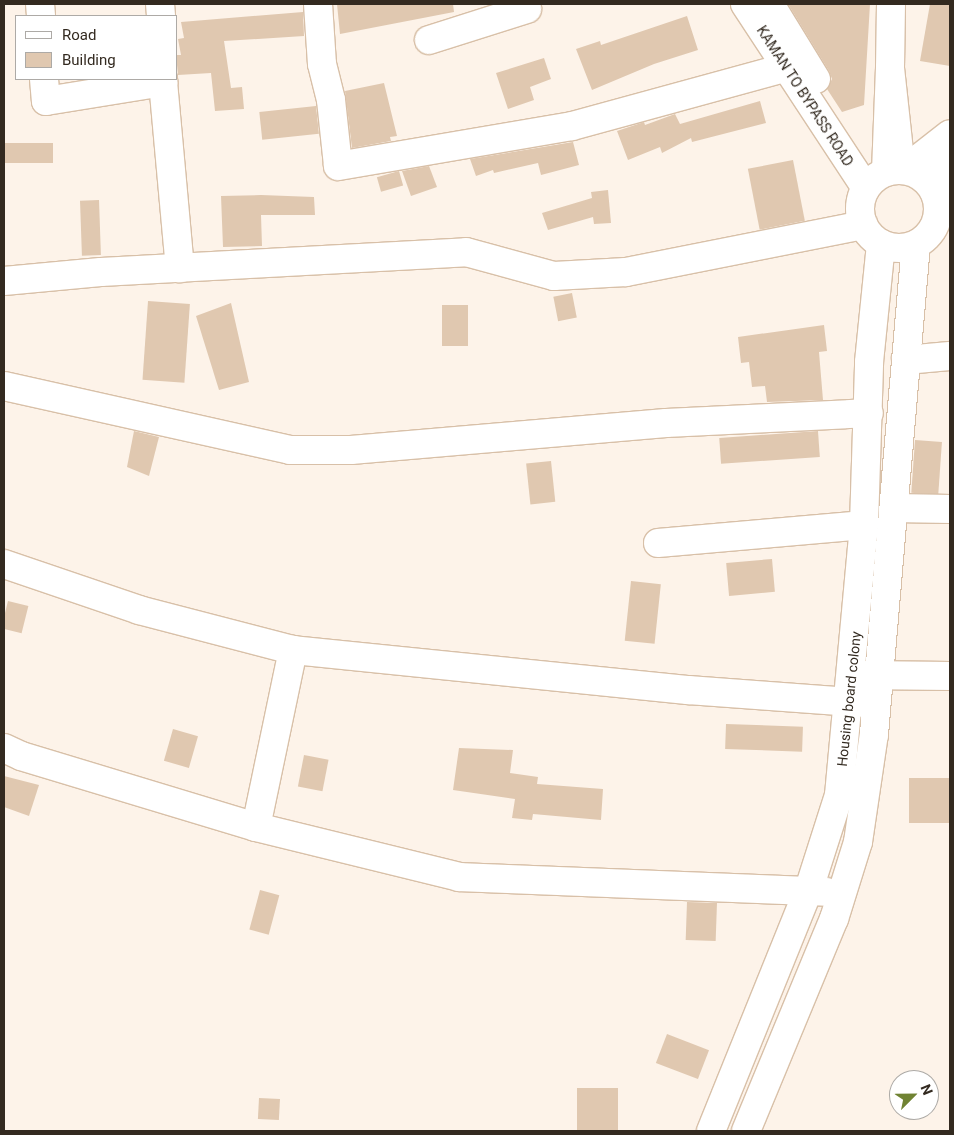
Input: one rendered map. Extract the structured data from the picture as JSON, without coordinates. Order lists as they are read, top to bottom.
{
  "streets": {
    "street": ["KAMAN TO BYPASS ROAD", "Housing board colony"]
  },
  "crossings": [
    ["KAMAN TO BYPASS ROAD", "Housing board colony"]
  ],
  "legend": ["Road", "Building"],
  "north": "top right"
}
